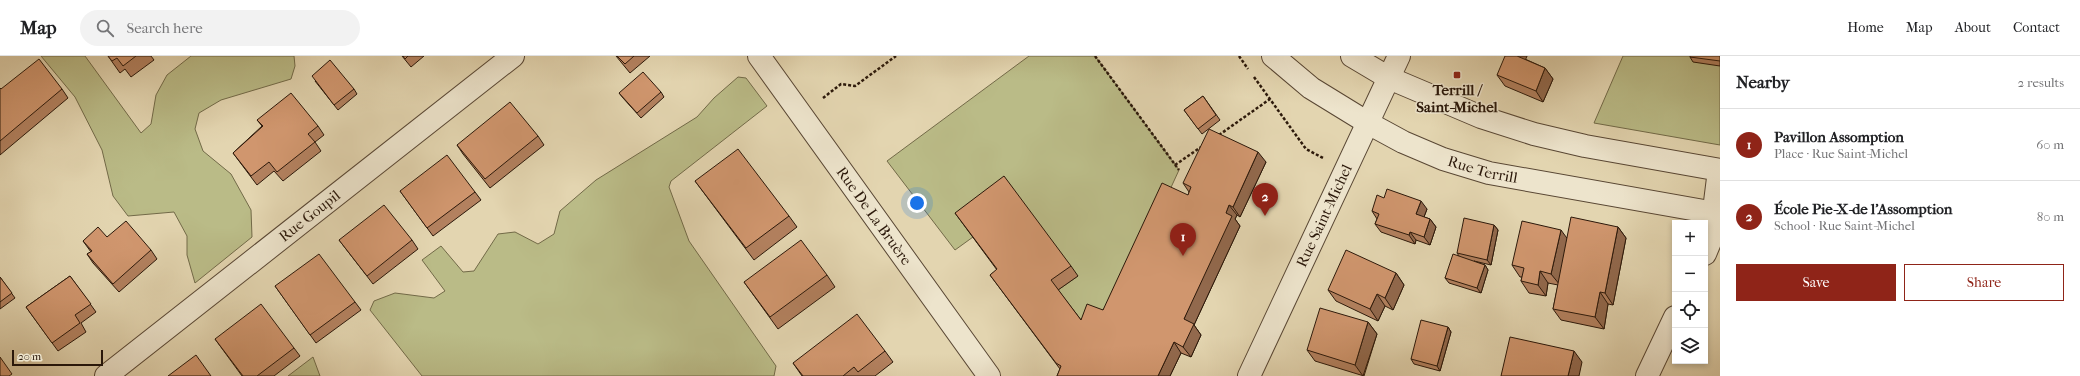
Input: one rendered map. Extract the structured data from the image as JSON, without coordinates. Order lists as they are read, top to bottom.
{
  "streets": {
    "street": [
      "Rue Terrill",
      "Rue Goupil",
      "Rue De La Bruère",
      "Rue Saint-Michel"
    ]
  },
  "crossings": [
    ["Rue Terrill", "Rue Saint-Michel"]
  ],
  "places": {
    "transit": ["Terrill / Saint-Michel"]
  },
  "scale_bar": "20 m",
  "page": {
    "header": "Map",
    "search": "Search here",
    "nav": [
      "Home",
      "Map",
      "About",
      "Contact"
    ],
    "heading": ["Nearby", "2 results"],
    "list": [
      {
        "mark": "1",
        "name": "Pavillon Assomption",
        "note": "Place · Rue Saint-Michel",
        "value": "60 m"
      },
      {
        "mark": "2",
        "name": "École Pie-X-de l'Assomption",
        "note": "School · Rue Saint-Michel",
        "value": "80 m"
      }
    ],
    "pins": ["2", "1"],
    "map_buttons": ["+", "−"],
    "buttons": ["Save", "Share"],
    "scale": "20 m"
  }
}
